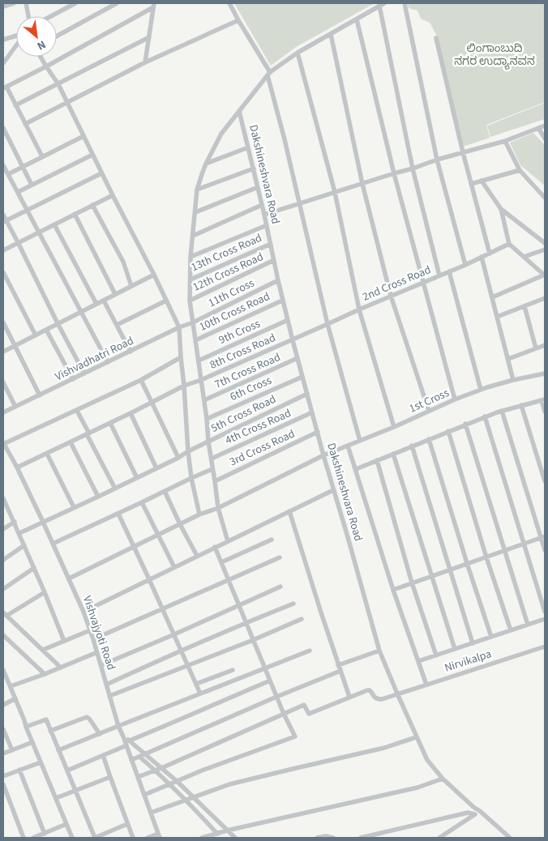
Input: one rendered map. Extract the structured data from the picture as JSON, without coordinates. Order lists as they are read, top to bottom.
{
  "streets": {
    "street": [
      "Dakshineshvara Road",
      "13th Cross Road",
      "12th Cross Road",
      "2nd Cross Road",
      "11th Cross",
      "10th Cross Road",
      "9th Cross",
      "8th Cross Road",
      "Vishvadhatri Road",
      "7th Cross Road",
      "6th Cross",
      "1st Cross",
      "5th Cross Road",
      "4th Cross Road",
      "3rd Cross Road",
      "Vishvajyoti Road",
      "Nirvikalpa"
    ]
  },
  "crossings": [
    ["Dakshineshvara Road", "13th Cross Road"],
    ["Dakshineshvara Road", "12th Cross Road"],
    ["Dakshineshvara Road", "2nd Cross Road"],
    ["Dakshineshvara Road", "11th Cross"],
    ["Dakshineshvara Road", "10th Cross Road"],
    ["Dakshineshvara Road", "9th Cross"],
    ["Dakshineshvara Road", "8th Cross Road"],
    ["Dakshineshvara Road", "7th Cross Road"],
    ["Dakshineshvara Road", "6th Cross"],
    ["Dakshineshvara Road", "1st Cross"],
    ["Dakshineshvara Road", "5th Cross Road"],
    ["Dakshineshvara Road", "4th Cross Road"],
    ["Dakshineshvara Road", "3rd Cross Road"],
    ["Dakshineshvara Road", "Nirvikalpa"],
    ["2nd Cross Road", "8th Cross Road"],
    ["11th Cross", "Vishvadhatri Road"],
    ["8th Cross Road", "Vishvajyoti Road"],
    ["1st Cross", "Vishvajyoti Road"],
    ["5th Cross Road", "Vishvajyoti Road"]
  ],
  "parks": ["ಲಿಂಗಾಂಬುದಿ ನಗರ ಉದ್ಯಾನವನ"],
  "north": "bottom right"
}
